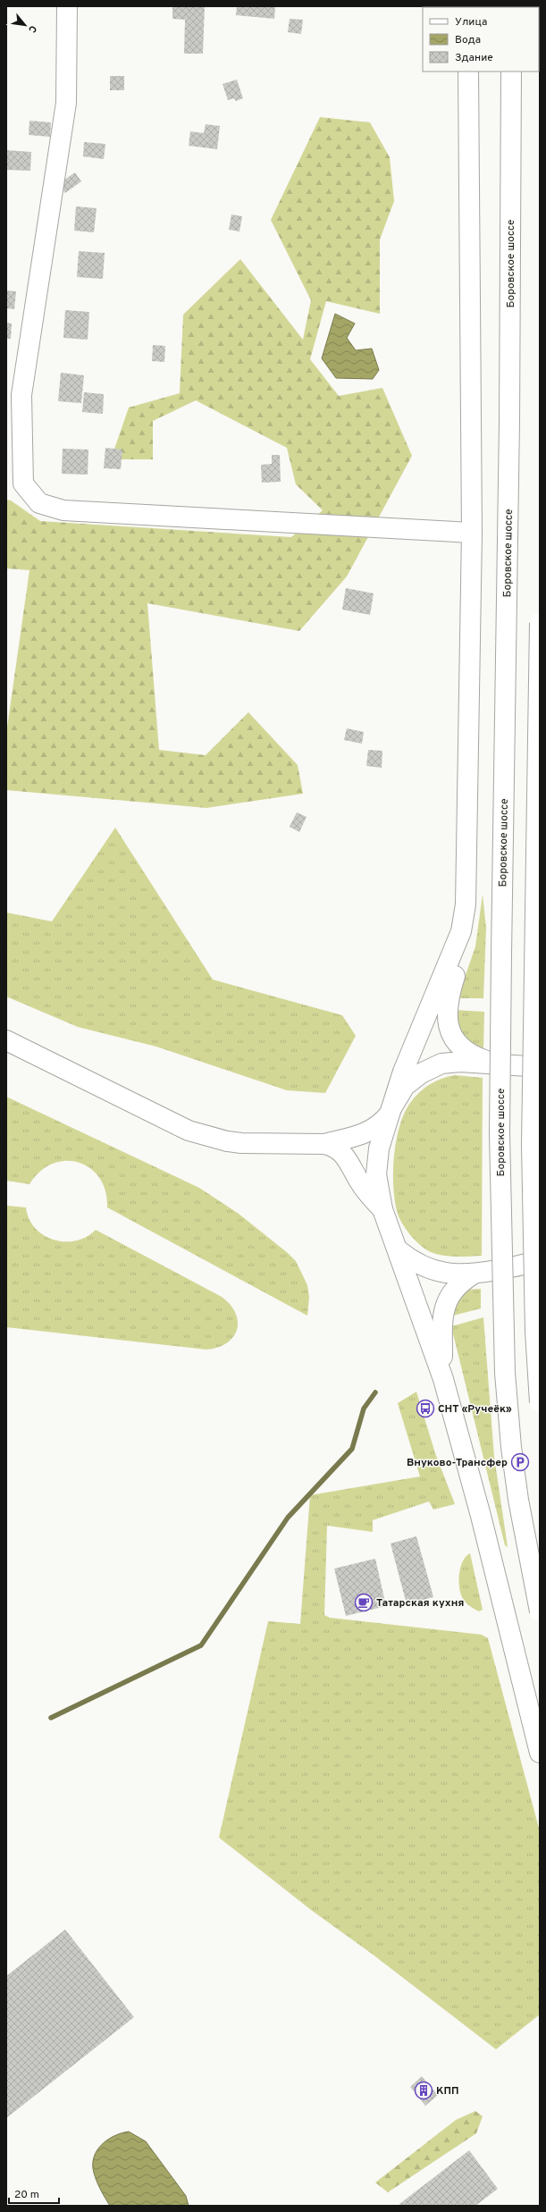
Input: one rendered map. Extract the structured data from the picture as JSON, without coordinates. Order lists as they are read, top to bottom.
{
  "streets": {
    "main road": ["Боровское шоссе"]
  },
  "places": {
    "bus stop": ["СНТ «Ручеёк»"],
    "parking": ["Внуково-Трансфер"],
    "cafe": ["Татарская кухня"],
    "building": ["КПП"]
  },
  "legend": ["Улица", "Вода", "Здание"],
  "scale_bar": "20 m",
  "north": "bottom right"
}
